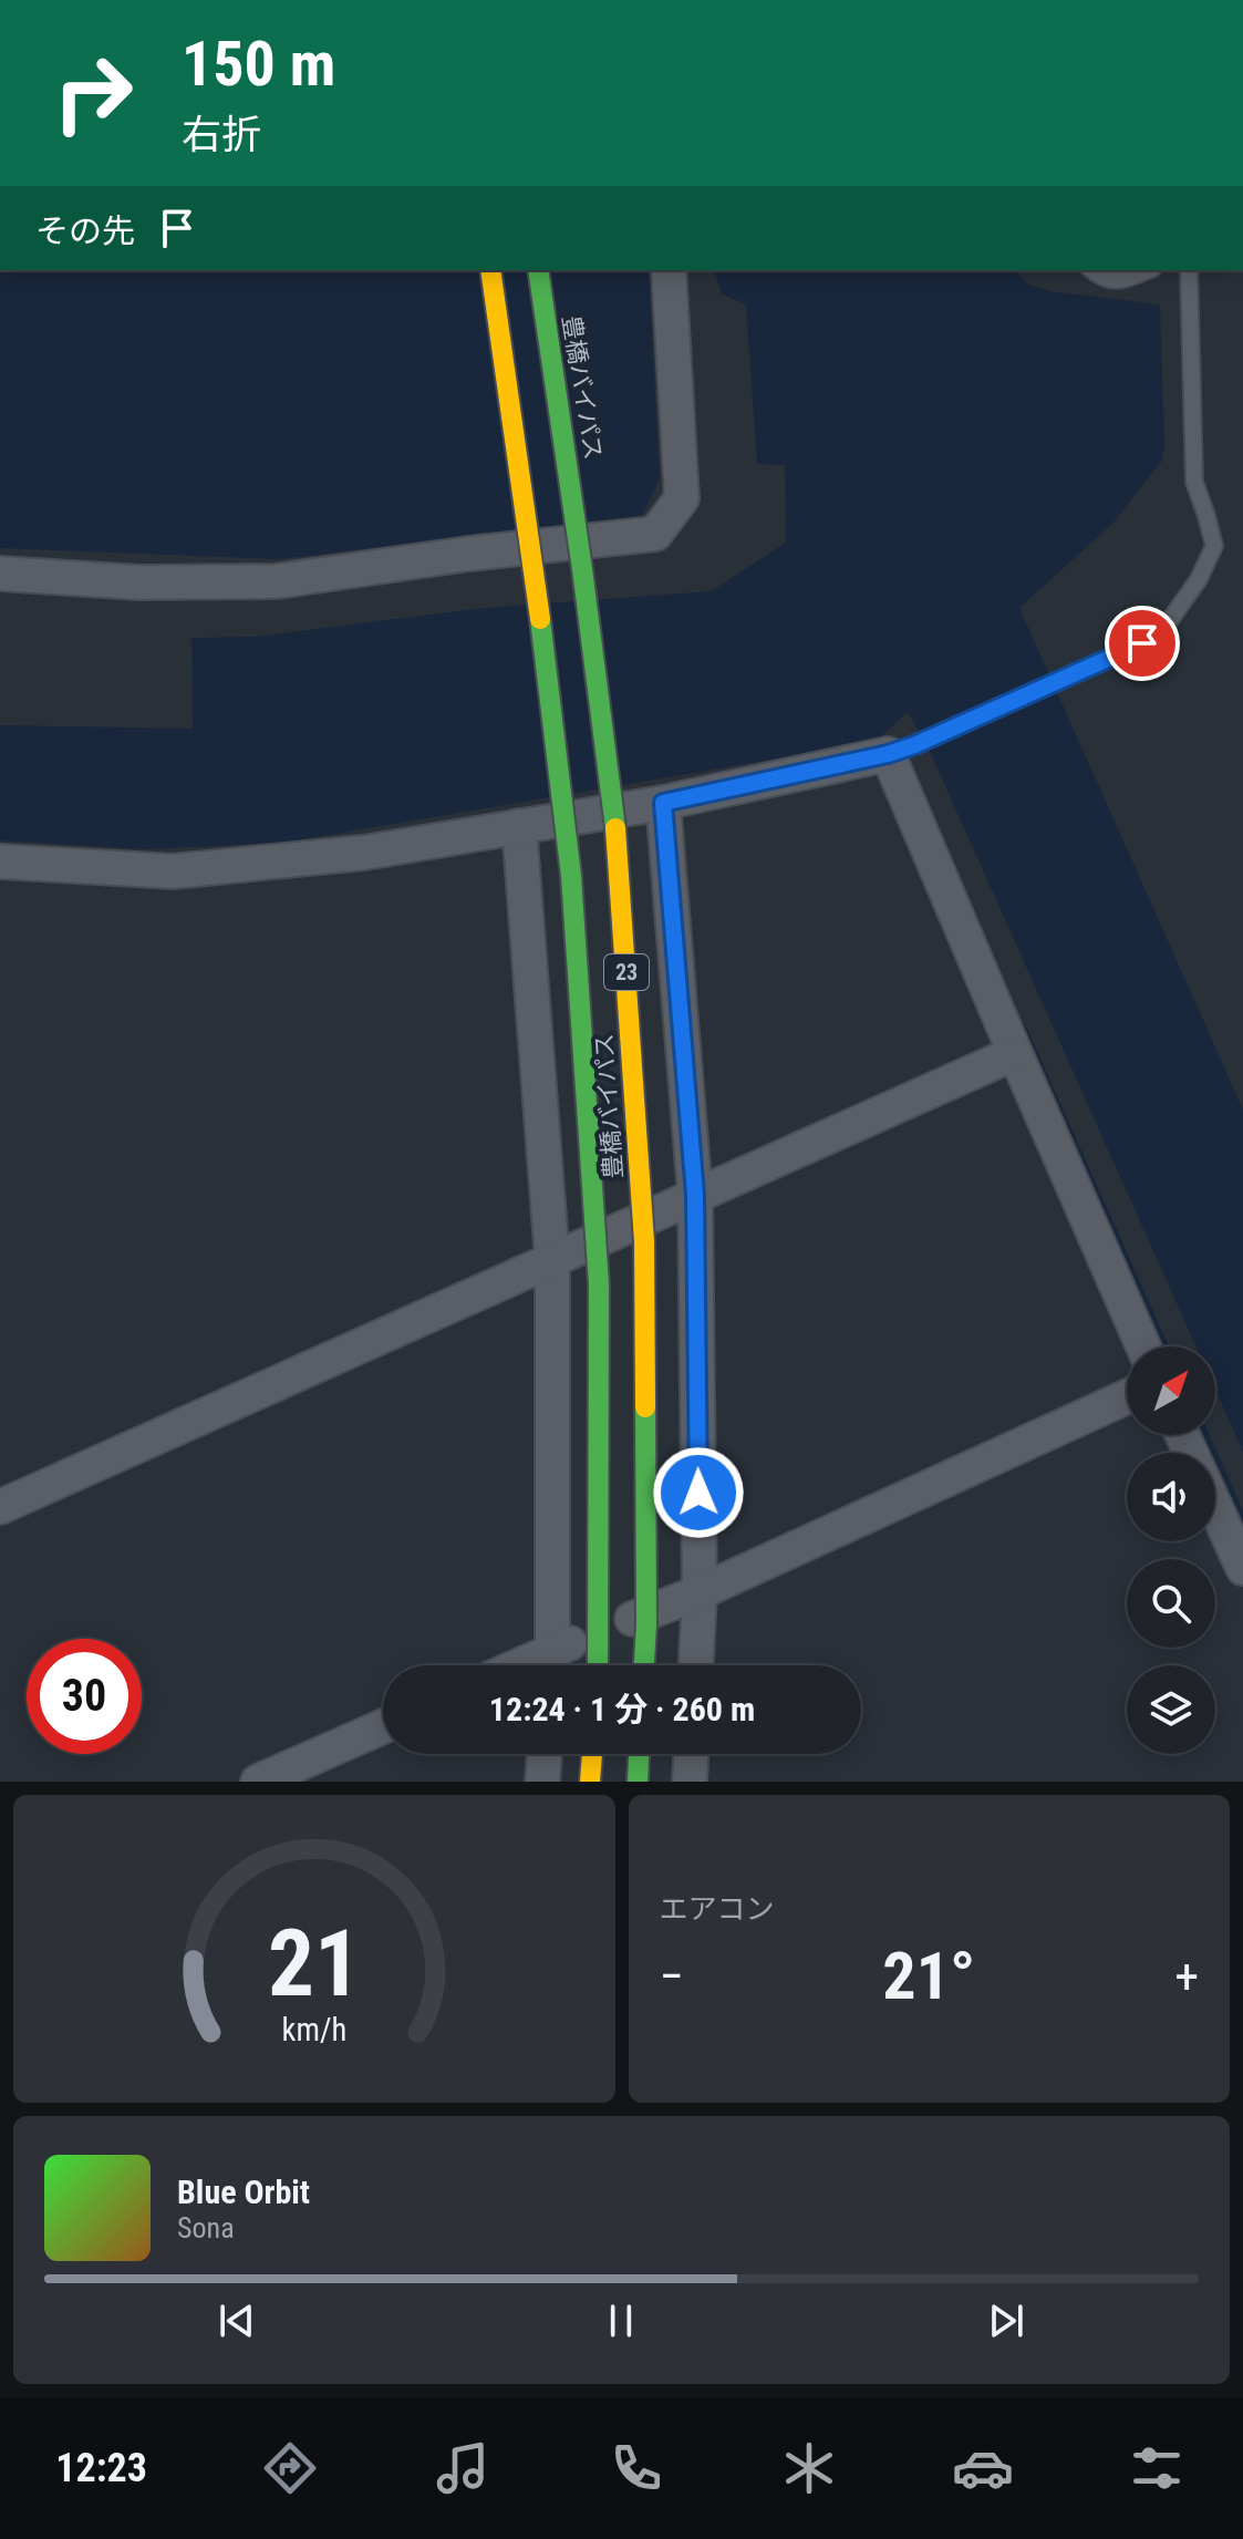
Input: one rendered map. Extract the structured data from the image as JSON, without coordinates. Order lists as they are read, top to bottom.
{
  "streets": {
    "highway": ["豊橋バイパス", "23"]
  },
  "north": "top right",
  "page": {
    "turn": ["150 m", "右折"],
    "then": "その先",
    "limit": "30",
    "trip": "12:24 · 1 分 · 260 m",
    "tile": "エアコン",
    "heat": ["−", "21°", "+"],
    "song": ["Blue Orbit", "Sona"],
    "tabs": "12:23",
    "gauge": ["21", "km/h"]
  }
}
